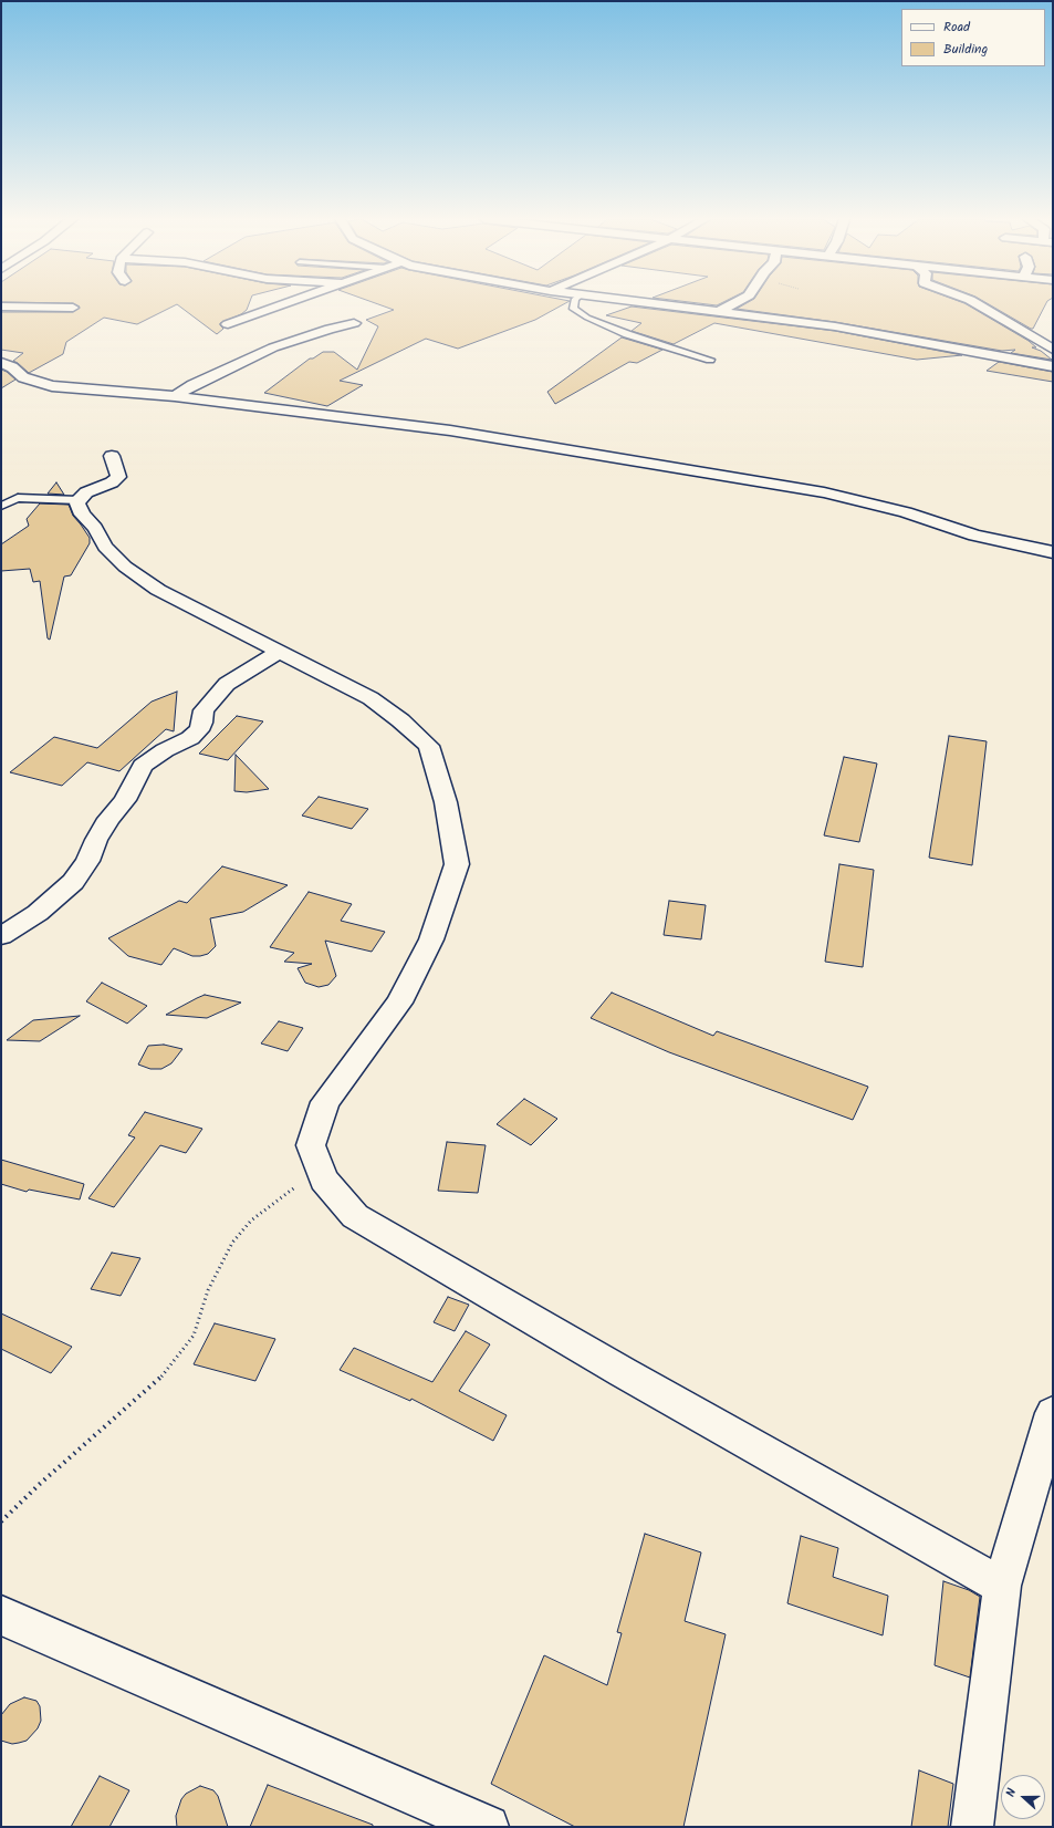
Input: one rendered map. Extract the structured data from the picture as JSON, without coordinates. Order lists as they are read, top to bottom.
{
  "legend": ["Road", "Building"],
  "north": "left"
}
